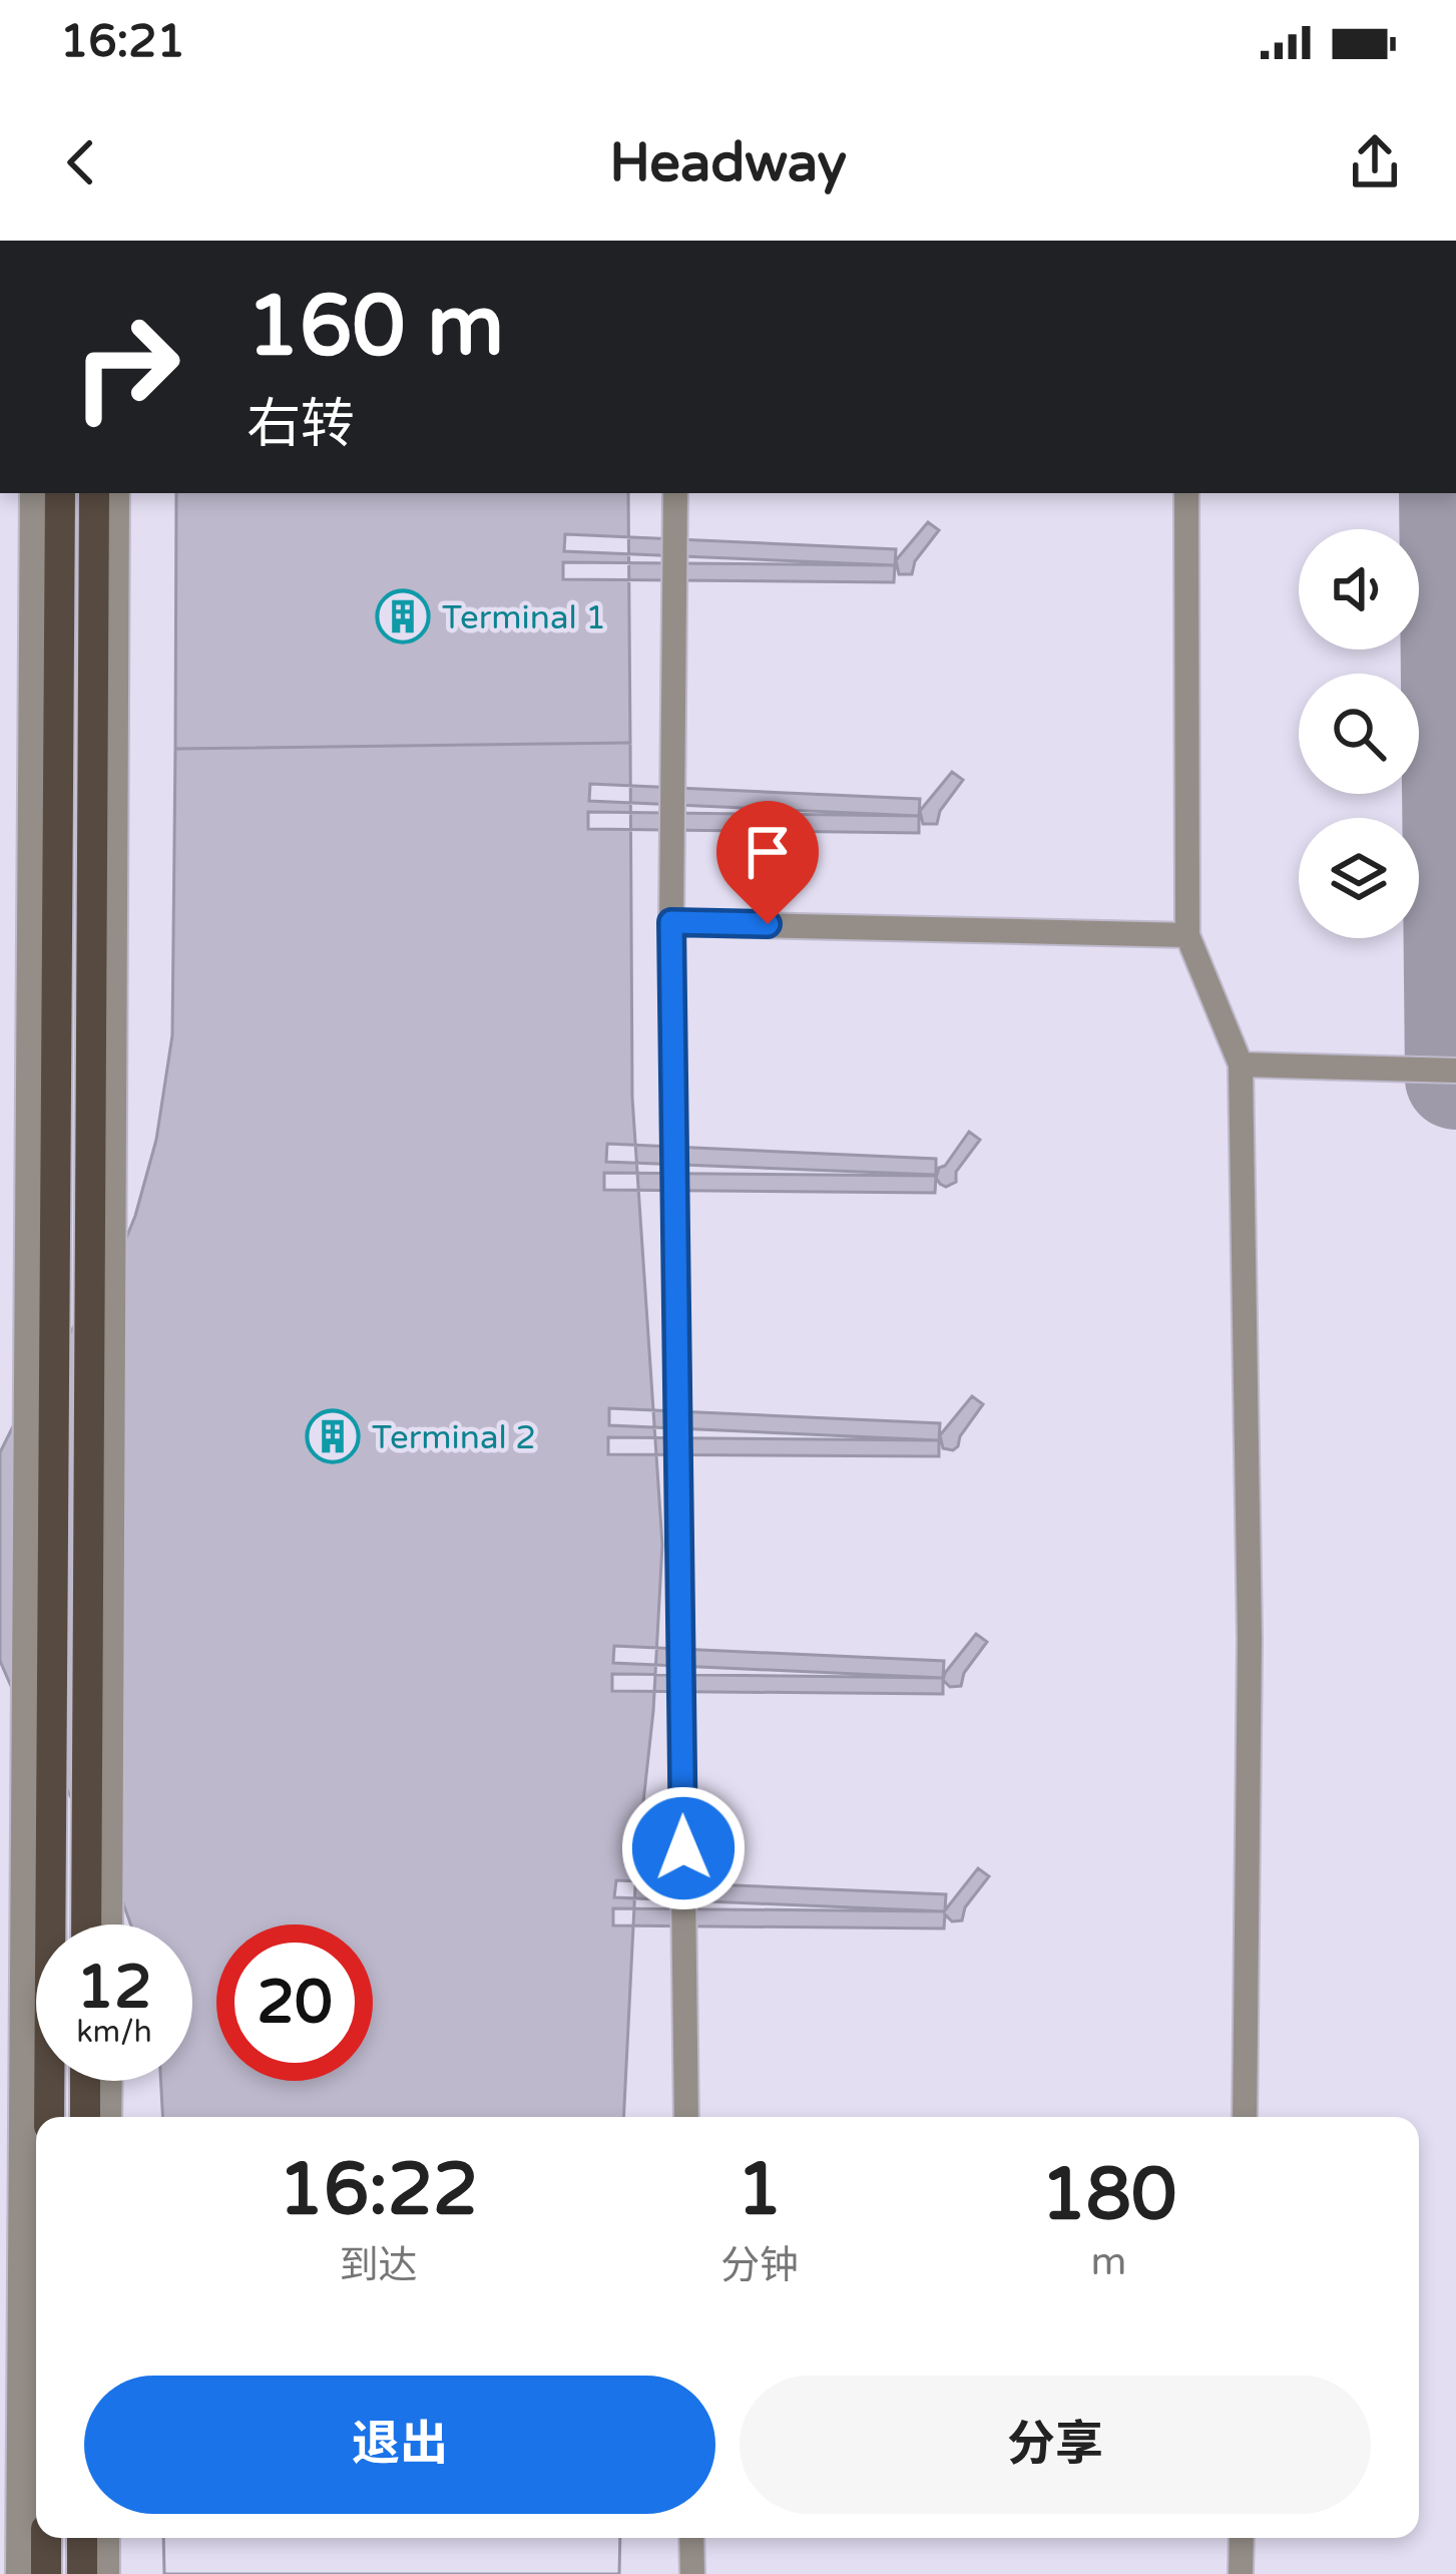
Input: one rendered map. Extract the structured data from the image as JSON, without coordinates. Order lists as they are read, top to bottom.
{
  "places": {
    "building": ["Terminal 1", "Terminal 2"]
  },
  "page": {
    "status": "16:21",
    "header": "Headway",
    "turn": ["160 m", "右转"],
    "speed": "12 km/h",
    "limit": "20",
    "eta": [
      "16:22",
      "到达",
      "1",
      "分钟",
      "180",
      "m"
    ],
    "buttons": ["退出", "分享"]
  }
}
